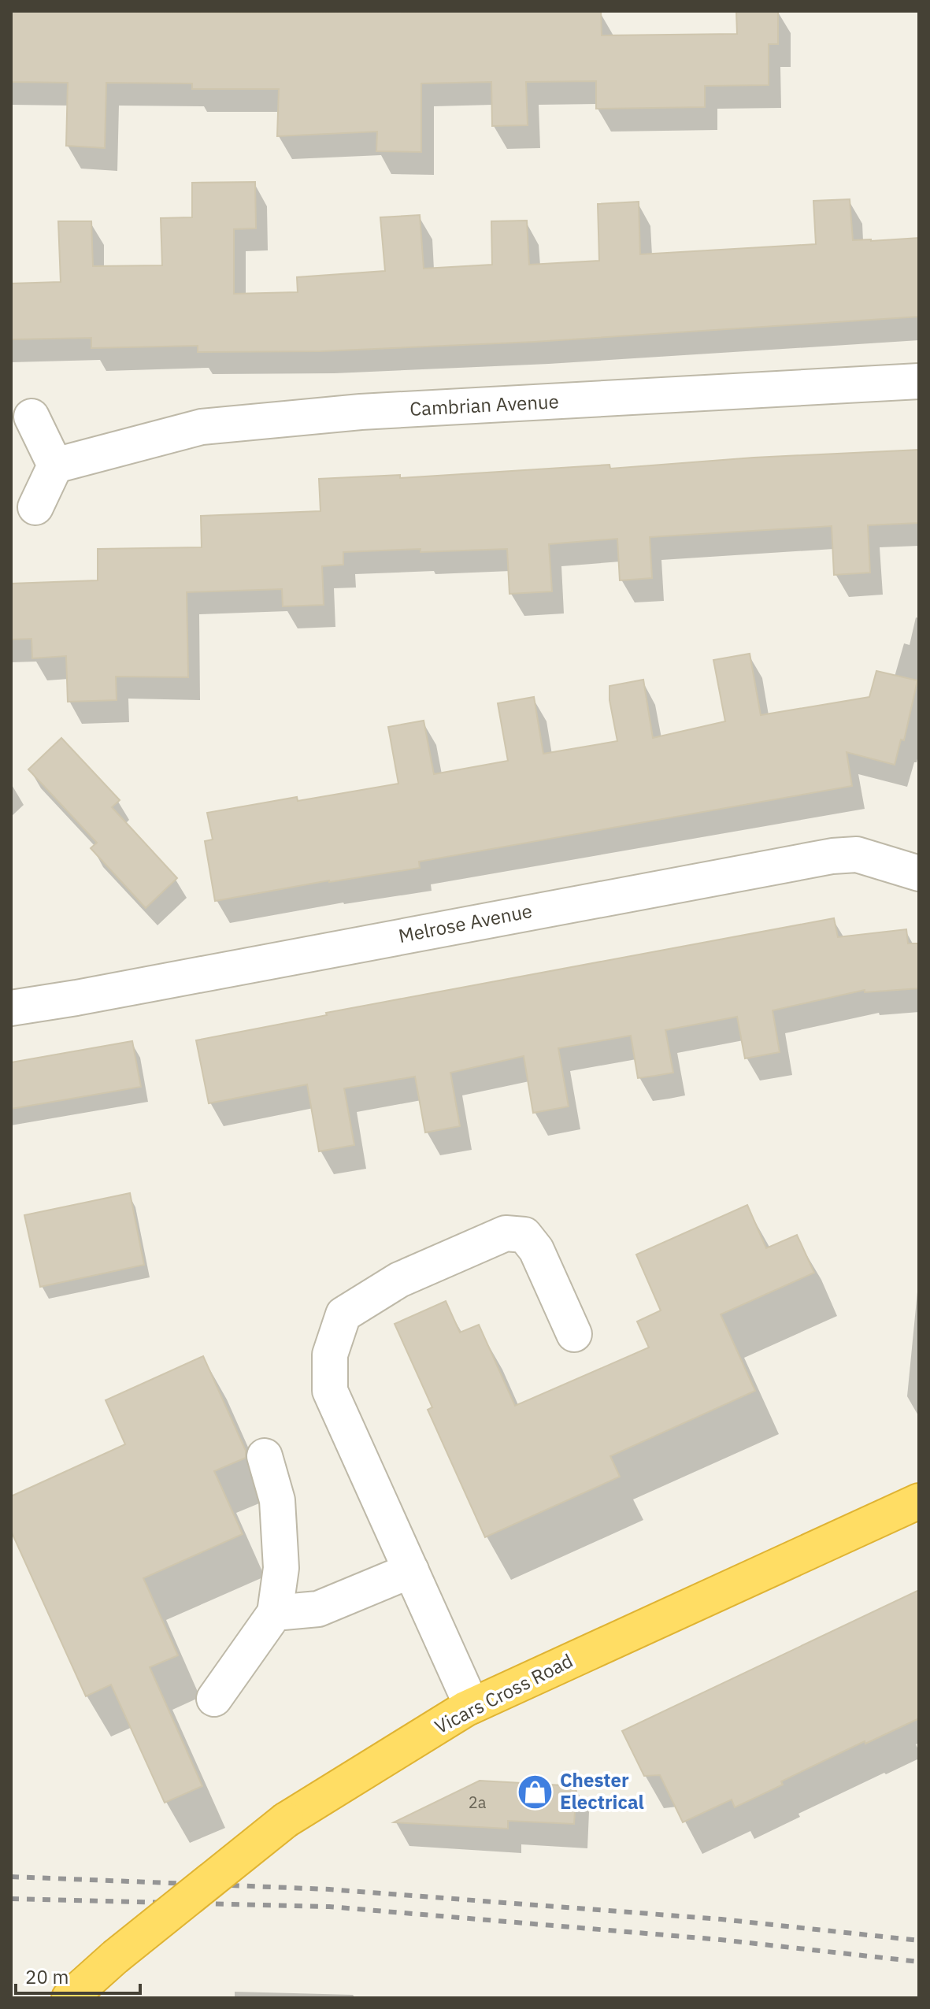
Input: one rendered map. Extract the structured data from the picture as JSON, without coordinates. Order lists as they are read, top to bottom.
{
  "streets": {
    "highway": ["Vicars Cross Road"],
    "street": ["Cambrian Avenue", "Melrose Avenue"]
  },
  "places": {
    "shop": ["Chester Electrical"]
  },
  "house_numbers": ["2a"],
  "scale_bar": "20 m"
}
